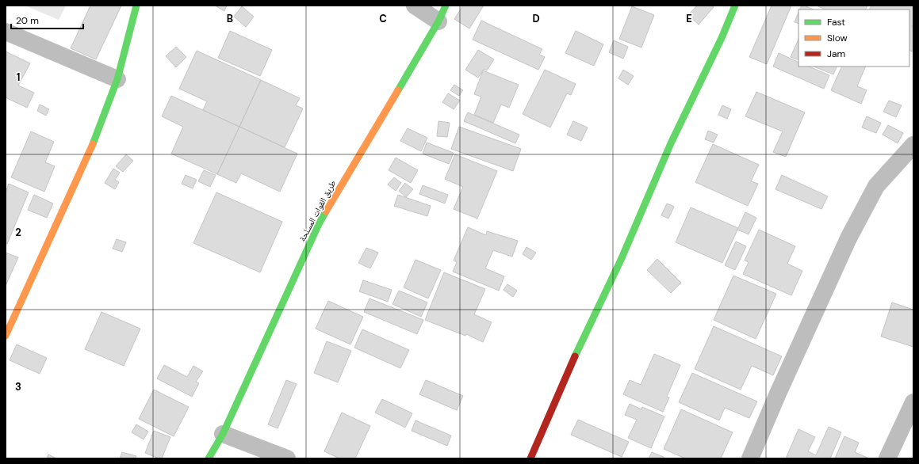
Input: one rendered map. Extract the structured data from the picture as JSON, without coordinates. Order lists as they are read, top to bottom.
{
  "streets": {
    "street": ["طريق القوات المسلحة"]
  },
  "legend": ["Fast", "Slow", "Jam"],
  "scale_bar": "20 m",
  "grid": {
    "columns": [
      "B",
      "C",
      "D",
      "E"
    ],
    "rows": ["1", "2", "3"]
  }
}
